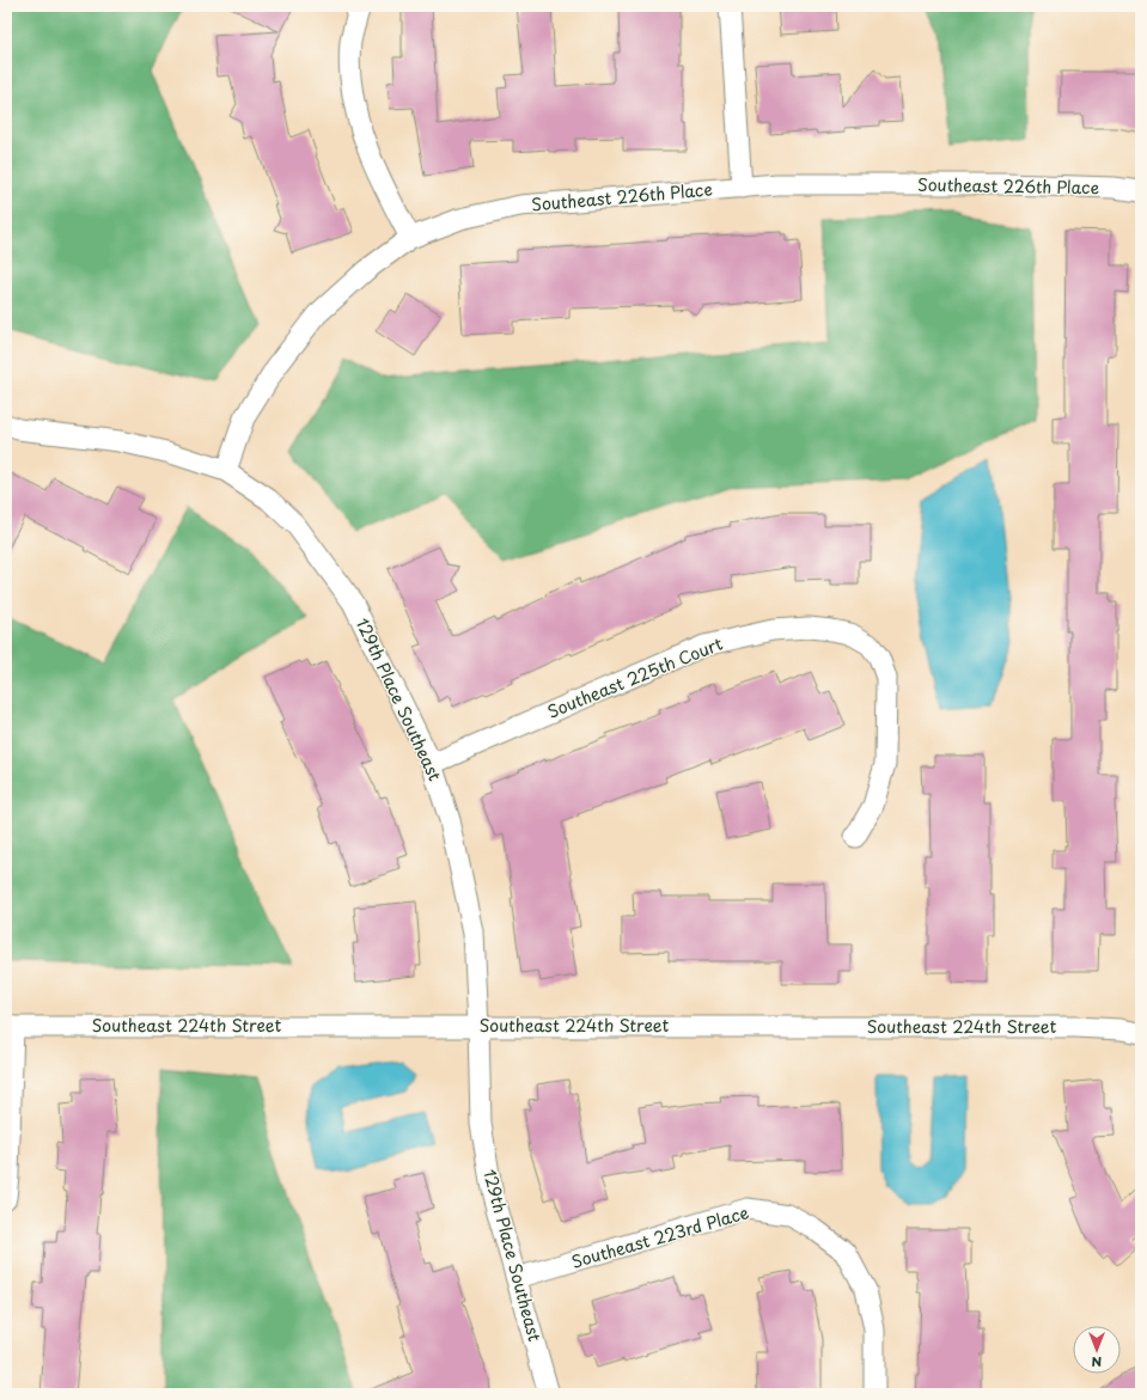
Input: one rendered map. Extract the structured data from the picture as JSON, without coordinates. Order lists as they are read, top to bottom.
{
  "streets": {
    "street": [
      "Southeast 226th Place",
      "Southeast 225th Court",
      "129th Place Southeast",
      "Southeast 224th Street",
      "Southeast 223rd Place"
    ]
  },
  "crossings": [
    ["Southeast 226th Place", "129th Place Southeast"],
    ["Southeast 225th Court", "129th Place Southeast"],
    ["129th Place Southeast", "Southeast 224th Street"],
    ["129th Place Southeast", "Southeast 223rd Place"]
  ],
  "north": "bottom"
}
